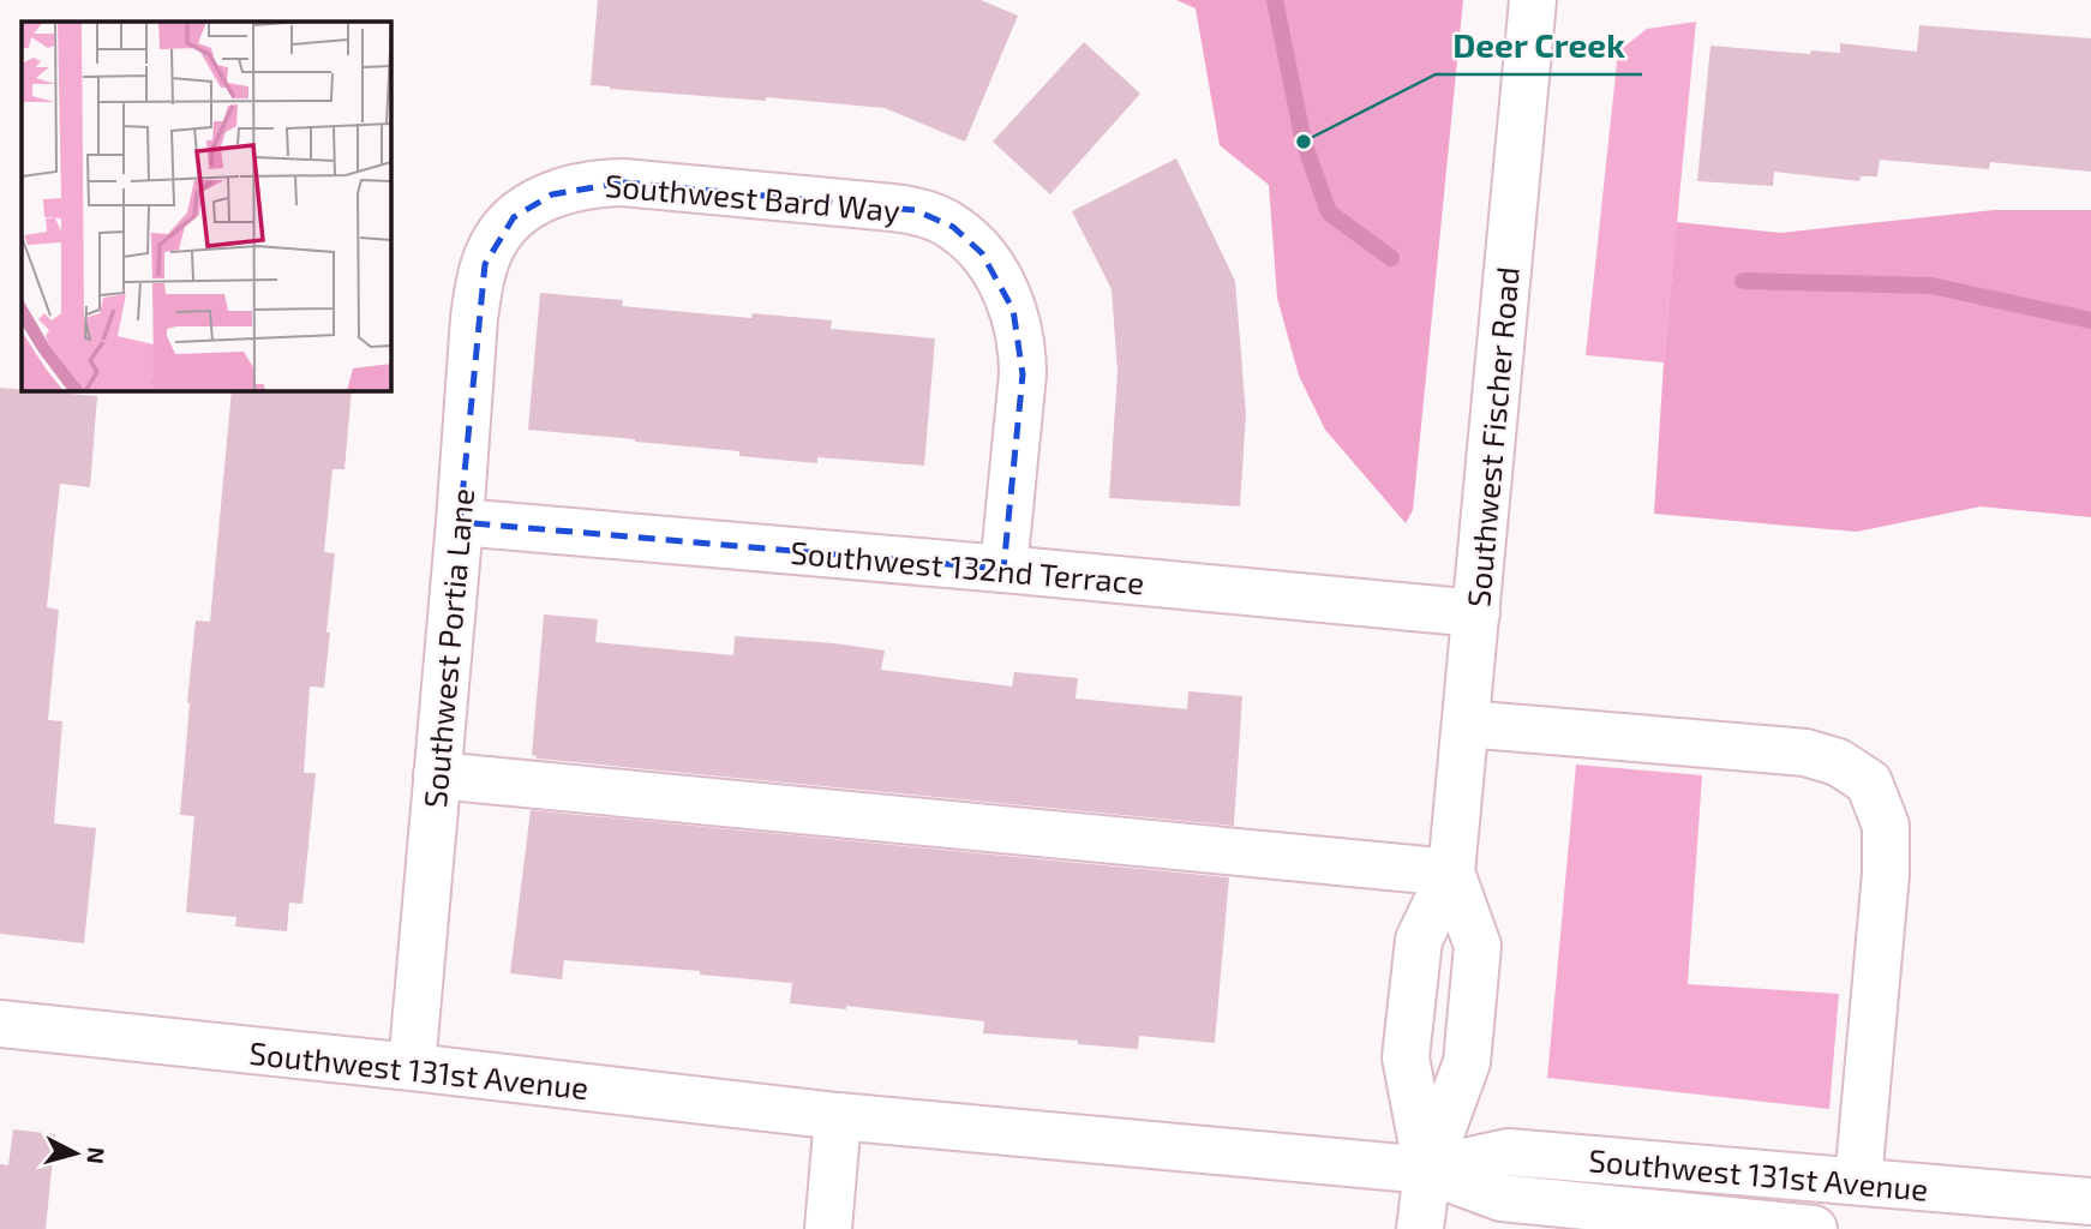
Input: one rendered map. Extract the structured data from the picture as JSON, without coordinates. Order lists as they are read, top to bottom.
{
  "streets": {
    "street": [
      "Southwest Bard Way",
      "Southwest Fischer Road",
      "Southwest 132nd Terrace",
      "Southwest Portia Lane",
      "Southwest 131st Avenue"
    ]
  },
  "crossings": [
    ["Southwest Bard Way", "Southwest 132nd Terrace"],
    ["Southwest Bard Way", "Southwest Portia Lane"],
    ["Southwest Fischer Road", "Southwest 132nd Terrace"],
    ["Southwest Fischer Road", "Southwest 131st Avenue"],
    ["Southwest 132nd Terrace", "Southwest Portia Lane"],
    ["Southwest Portia Lane", "Southwest 131st Avenue"]
  ],
  "places": ["Deer Creek"],
  "north": "right"
}
